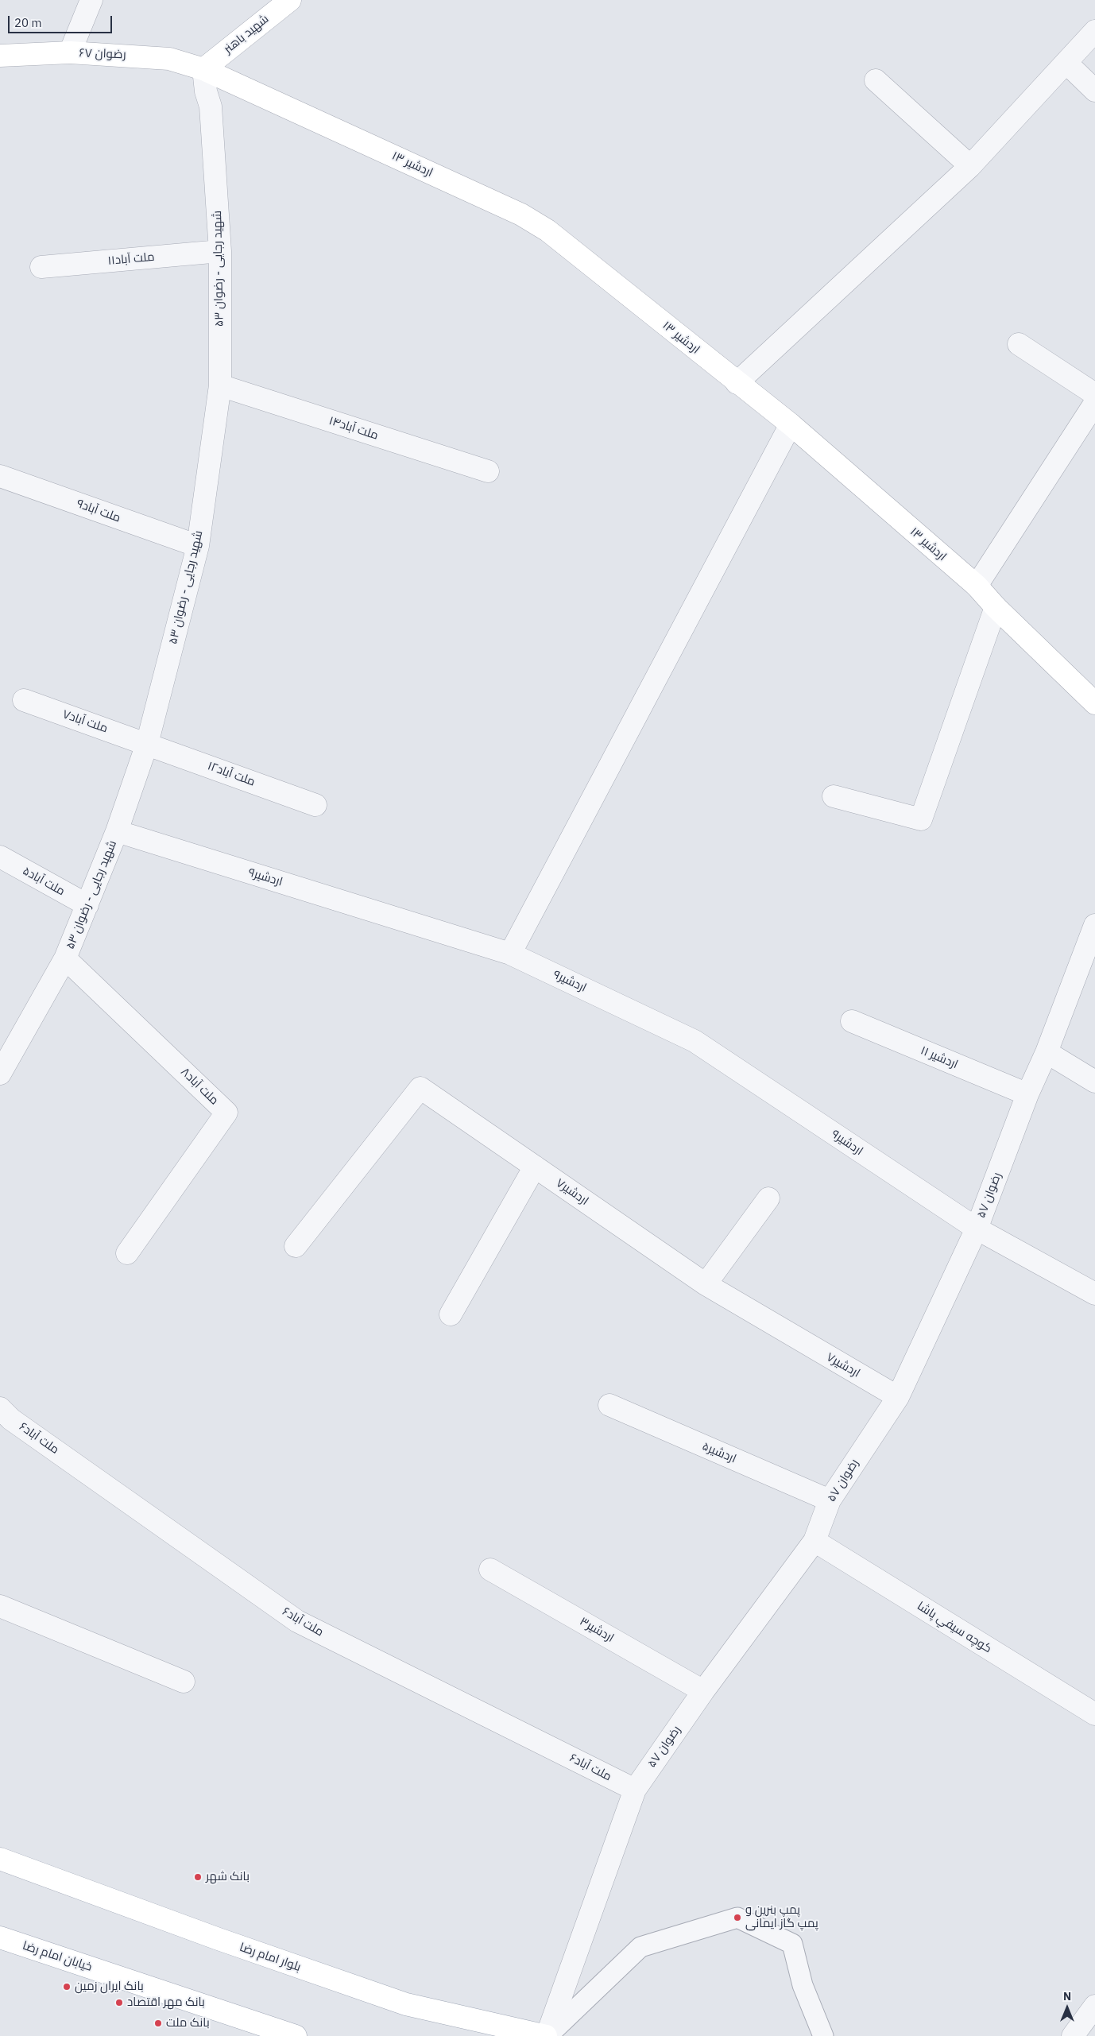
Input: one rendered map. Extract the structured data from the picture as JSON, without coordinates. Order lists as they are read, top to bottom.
{
  "streets": {
    "street": [
      "شهید باهنر",
      "رضوان ۶۷",
      "اردشیر ۱۳",
      "ملت آباد۱۱",
      "شهید رجایی - رضوان ۵۳",
      "ملت آباد۱۴",
      "ملت آباد۹",
      "ملت آباد۷",
      "ملت آباد۱۲",
      "اردشیر۹",
      "ملت آباد۵",
      "اردشیر ۱۱",
      "ملت آباد۸",
      "اردشیر۷",
      "رضوان ۵۷",
      "ملت آباد۶",
      "اردشیر۵",
      "كوچه سيفي پاشا",
      "اردشیر۳",
      "خیابان امام رضا",
      "بلوار امام رضا"
    ]
  },
  "crossings": [
    ["شهید باهنر", "رضوان ۶۷"],
    ["شهید باهنر", "اردشیر ۱۳"],
    ["شهید باهنر", "شهید رجایی - رضوان ۵۳"],
    ["رضوان ۶۷", "اردشیر ۱۳"],
    ["رضوان ۶۷", "شهید رجایی - رضوان ۵۳"],
    ["اردشیر ۱۳", "شهید رجایی - رضوان ۵۳"],
    ["ملت آباد۱۱", "شهید رجایی - رضوان ۵۳"],
    ["شهید رجایی - رضوان ۵۳", "ملت آباد۱۴"],
    ["شهید رجایی - رضوان ۵۳", "ملت آباد۹"],
    ["شهید رجایی - رضوان ۵۳", "ملت آباد۷"],
    ["شهید رجایی - رضوان ۵۳", "ملت آباد۱۲"],
    ["شهید رجایی - رضوان ۵۳", "اردشیر۹"],
    ["شهید رجایی - رضوان ۵۳", "ملت آباد۵"],
    ["شهید رجایی - رضوان ۵۳", "ملت آباد۸"],
    ["ملت آباد۷", "ملت آباد۱۲"],
    ["اردشیر۹", "رضوان ۵۷"],
    ["اردشیر ۱۱", "رضوان ۵۷"],
    ["اردشیر۷", "رضوان ۵۷"],
    ["رضوان ۵۷", "ملت آباد۶"],
    ["رضوان ۵۷", "اردشیر۵"],
    ["رضوان ۵۷", "كوچه سيفي پاشا"],
    ["رضوان ۵۷", "اردشیر۳"],
    ["رضوان ۵۷", "بلوار امام رضا"]
  ],
  "places": [
    "بانک شهر",
    "پمپ بنرین و پمپ گاز ایمانی",
    "بانک ایران زمین",
    "بانک مهر اقتصاد",
    "بانک ملت"
  ],
  "scale_bar": "20 m",
  "north": "top"
}
